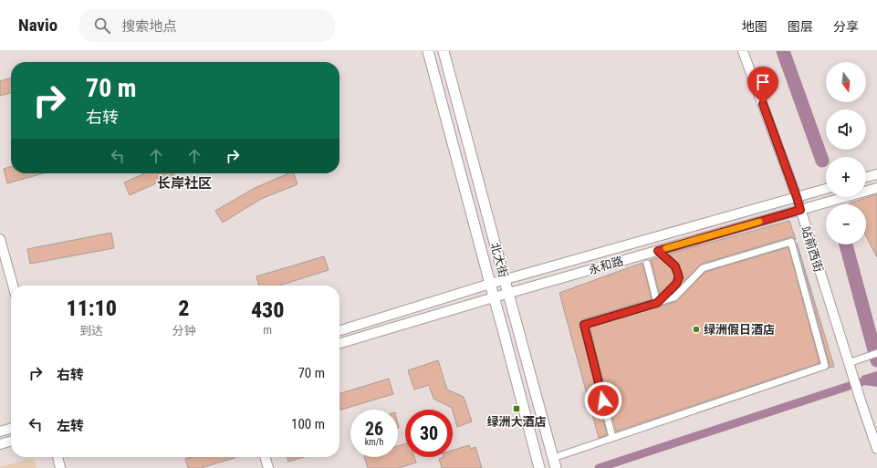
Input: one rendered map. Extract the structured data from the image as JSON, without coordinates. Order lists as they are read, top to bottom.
{
  "streets": {
    "main road": ["站前西街", "北大街", "永和路"]
  },
  "crossings": [
    ["站前西街", "永和路"],
    ["北大街", "永和路"]
  ],
  "districts": ["长岸社区"],
  "places": {
    "other": ["绿洲假日酒店"],
    "transit": ["绿洲大酒店"]
  },
  "north": "bottom",
  "page": {
    "header": "Navio",
    "search": "搜索地点",
    "nav": ["地图", "图层", "分享"],
    "map_buttons": ["+", "−"],
    "turn": ["70 m", "右转"],
    "eta": [
      "11:10",
      "到达",
      "2",
      "分钟",
      "430",
      "m"
    ],
    "list": [
      {
        "name": "右转",
        "value": "70 m"
      },
      {
        "name": "左转",
        "value": "100 m"
      }
    ],
    "speed": "26 km/h",
    "limit": "30"
  }
}
